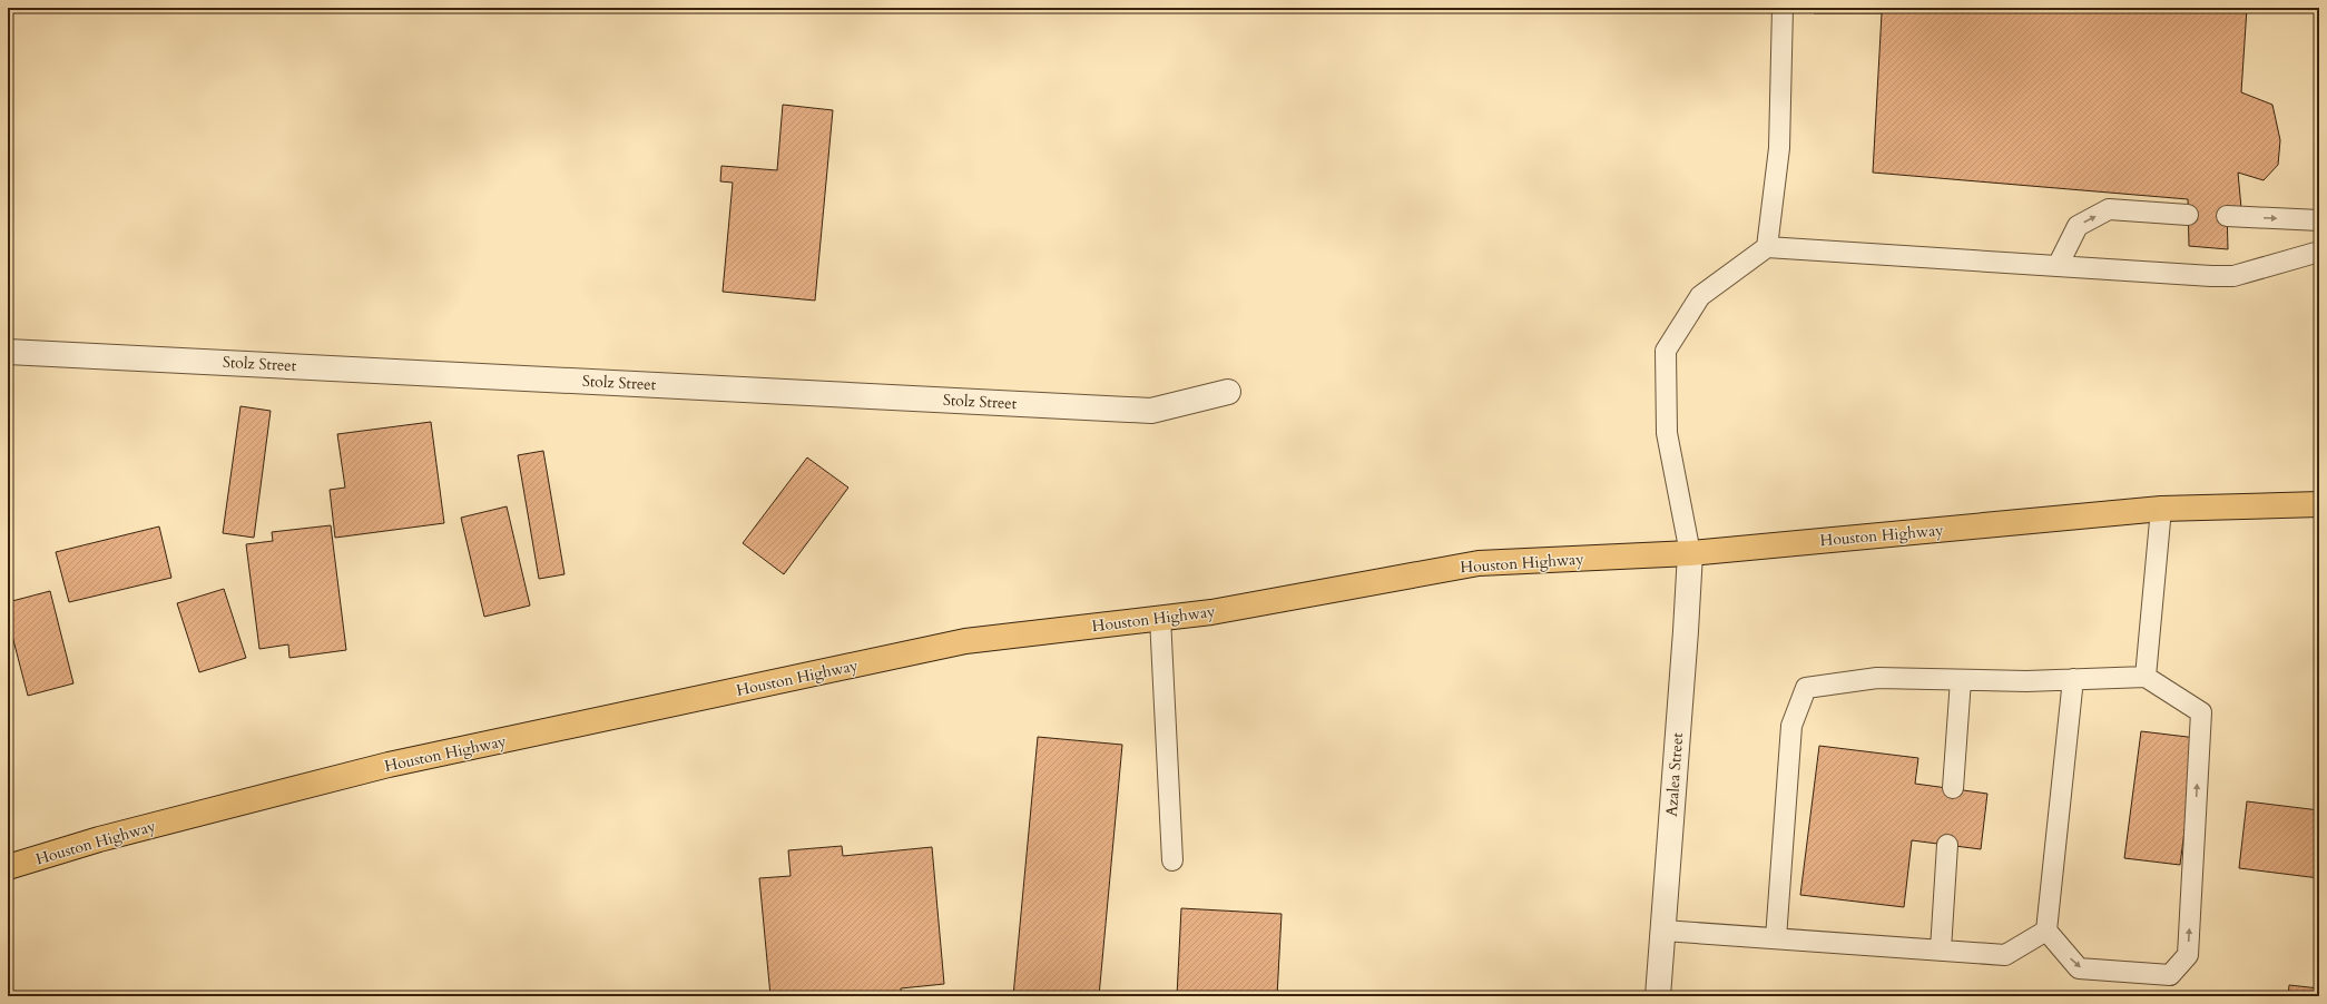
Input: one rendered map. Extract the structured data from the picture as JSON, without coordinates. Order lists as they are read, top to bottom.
{
  "streets": {
    "main road": ["Houston Highway"],
    "street": ["Stolz Street", "Azalea Street"]
  },
  "crossings": [
    ["Houston Highway", "Azalea Street"]
  ]
}
